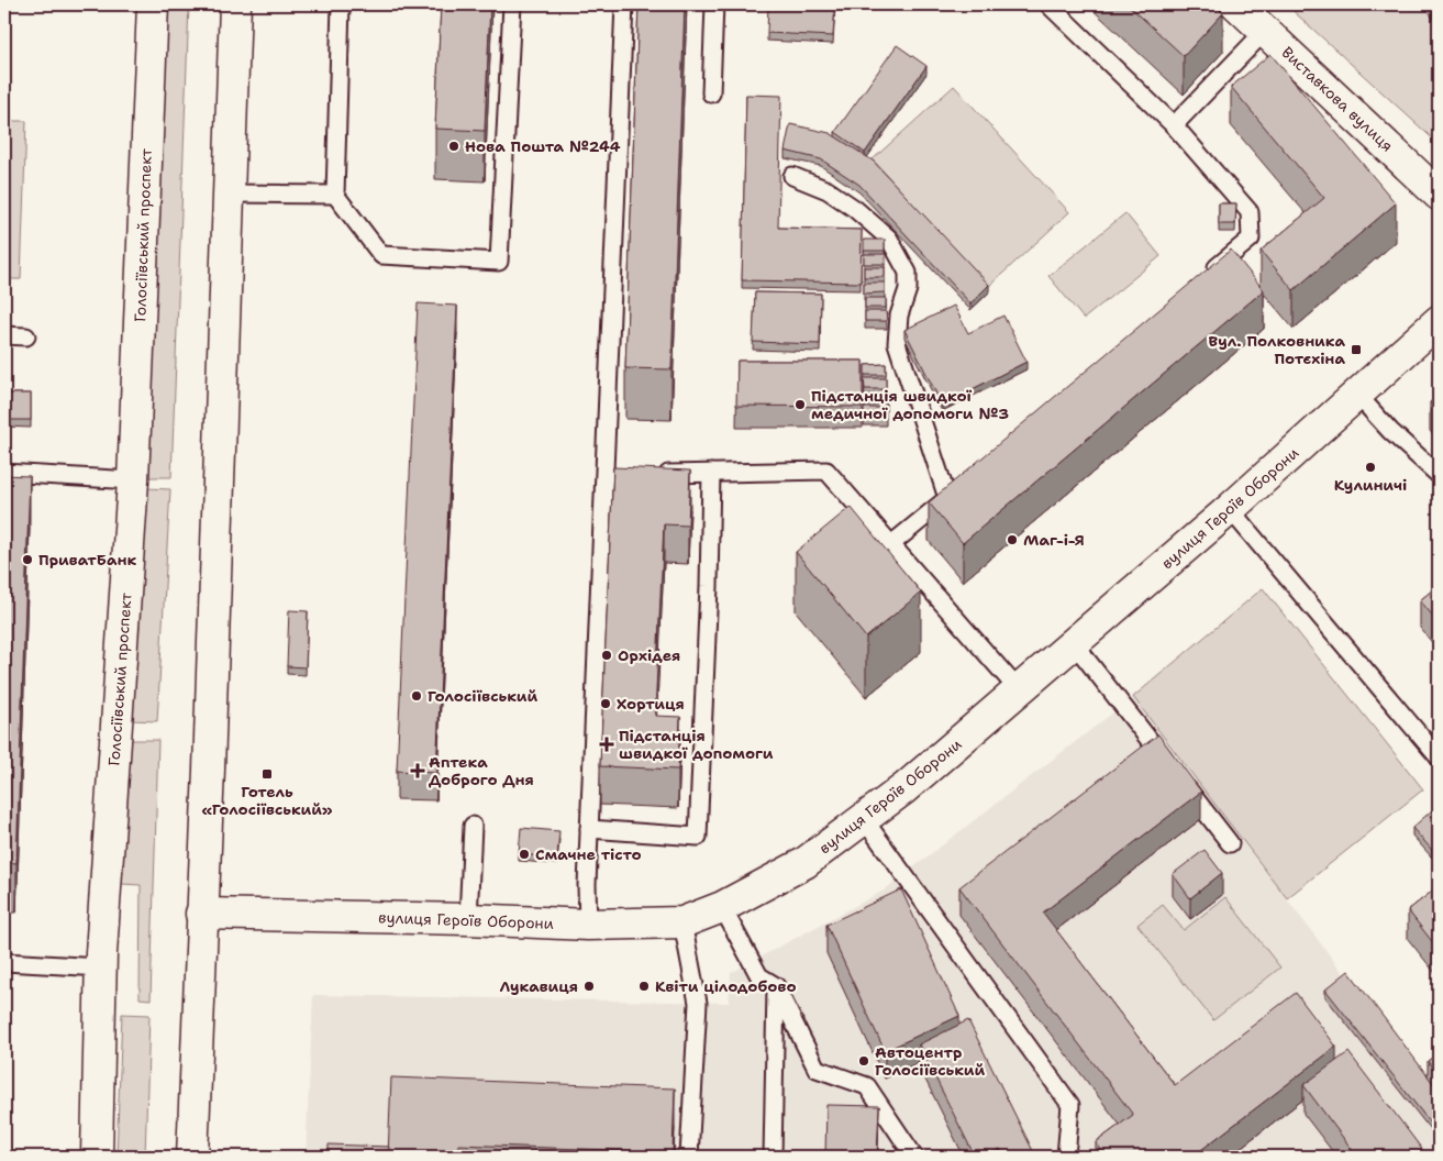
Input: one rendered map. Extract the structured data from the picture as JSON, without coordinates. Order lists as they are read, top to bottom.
{
  "streets": {
    "main road": ["Виставкова вулиця", "Голосіївський проспект", "вулиця Героїв Оборони"]
  },
  "places": {
    "other": [
      "Нова Пошта №244",
      "Підстанція швидкої медичної допомоги №3",
      "Кулиничі",
      "Маг-і-Я",
      "ПриватБанк",
      "Орхідея",
      "Голосіївський",
      "Хортиця",
      "Смачне тісто",
      "Лукавиця",
      "Квіти цілодобово",
      "Автоцентр Голосіївський"
    ],
    "transit": ["Вул. Полковника Потєхіна", "Готель «Голосіївський»"],
    "health": ["Підстанція швидкої допомоги", "Аптека Доброго Дня"]
  }
}
